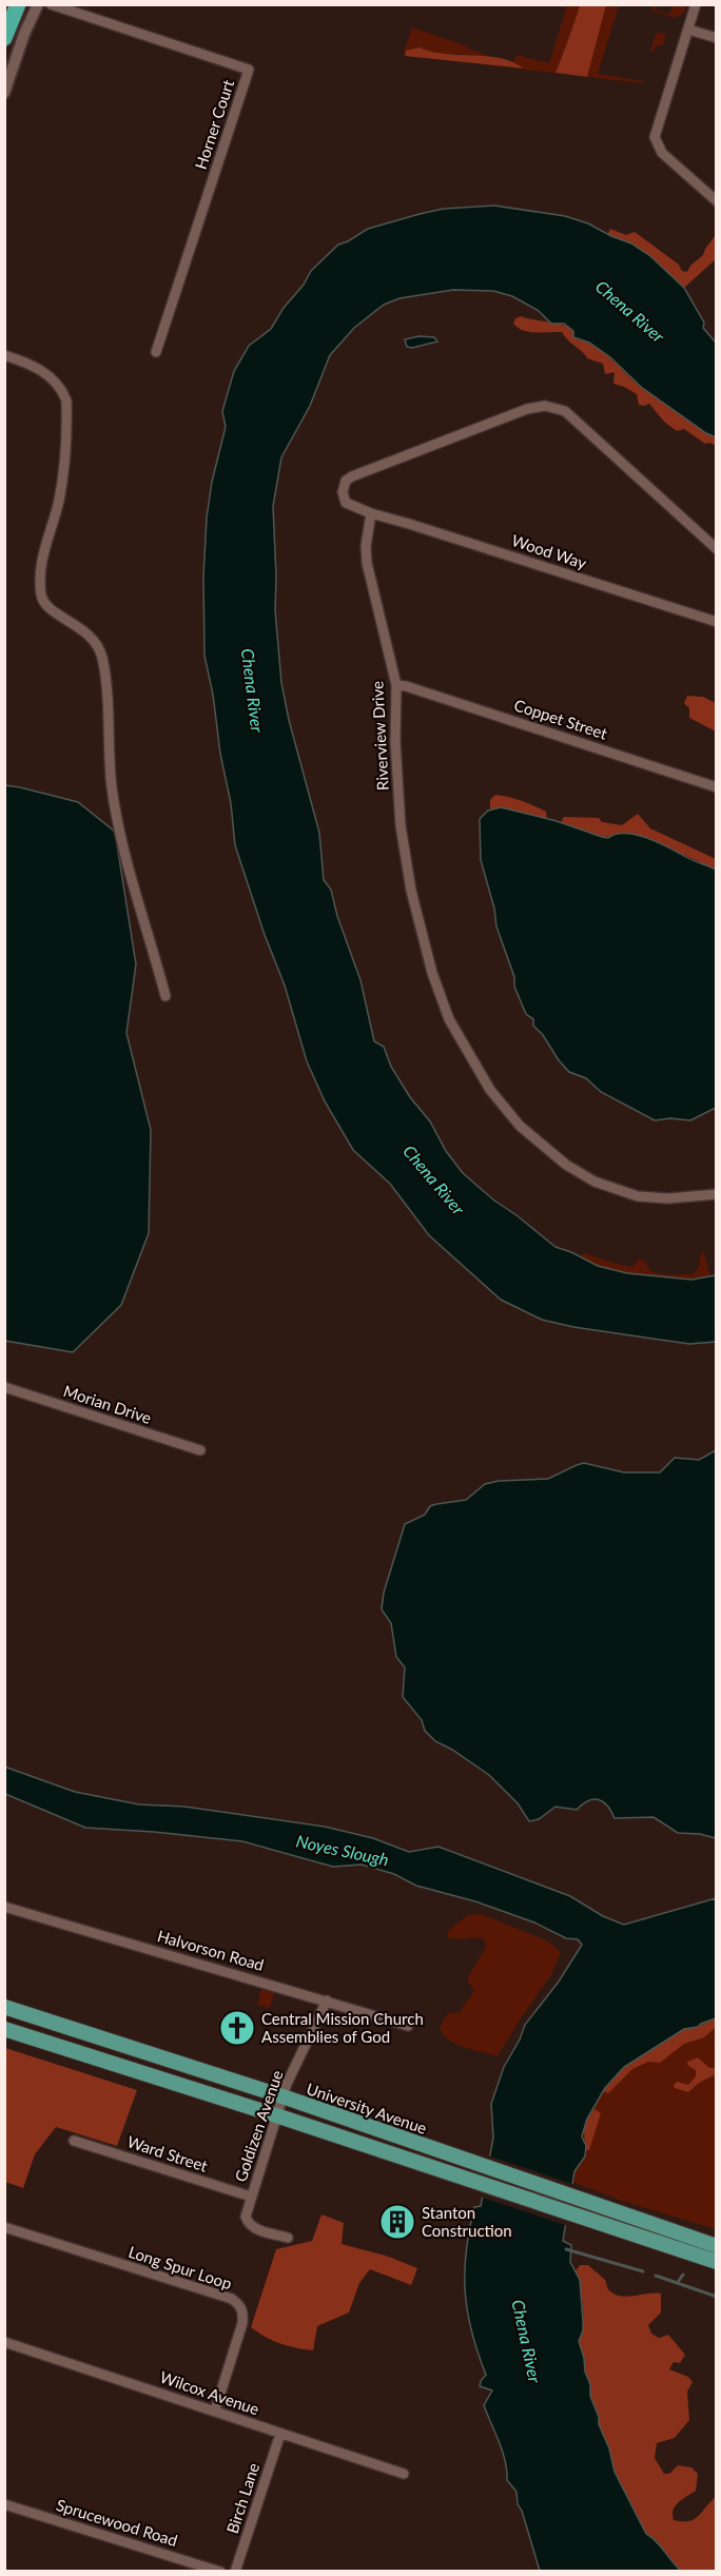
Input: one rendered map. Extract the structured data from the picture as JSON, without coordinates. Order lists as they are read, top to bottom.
{
  "streets": {
    "main road": ["University Avenue"],
    "street": [
      "Horner Court",
      "Wood Way",
      "Coppet Street",
      "Riverview Drive",
      "Morian Drive",
      "Halvorson Road",
      "Goldizen Avenue",
      "Ward Street",
      "Long Spur Loop",
      "Wilcox Avenue",
      "Birch Lane",
      "Sprucewood Road"
    ]
  },
  "crossings": [
    ["Wood Way", "Riverview Drive"],
    ["Coppet Street", "Riverview Drive"],
    ["Halvorson Road", "Goldizen Avenue"],
    ["University Avenue", "Goldizen Avenue"],
    ["Goldizen Avenue", "Ward Street"],
    ["Long Spur Loop", "Wilcox Avenue"],
    ["Wilcox Avenue", "Birch Lane"]
  ],
  "water": ["Chena River", "Noyes Slough"],
  "places": {
    "church": ["Central Mission Church Assemblies of God"],
    "building": ["Stanton Construction"]
  }
}
